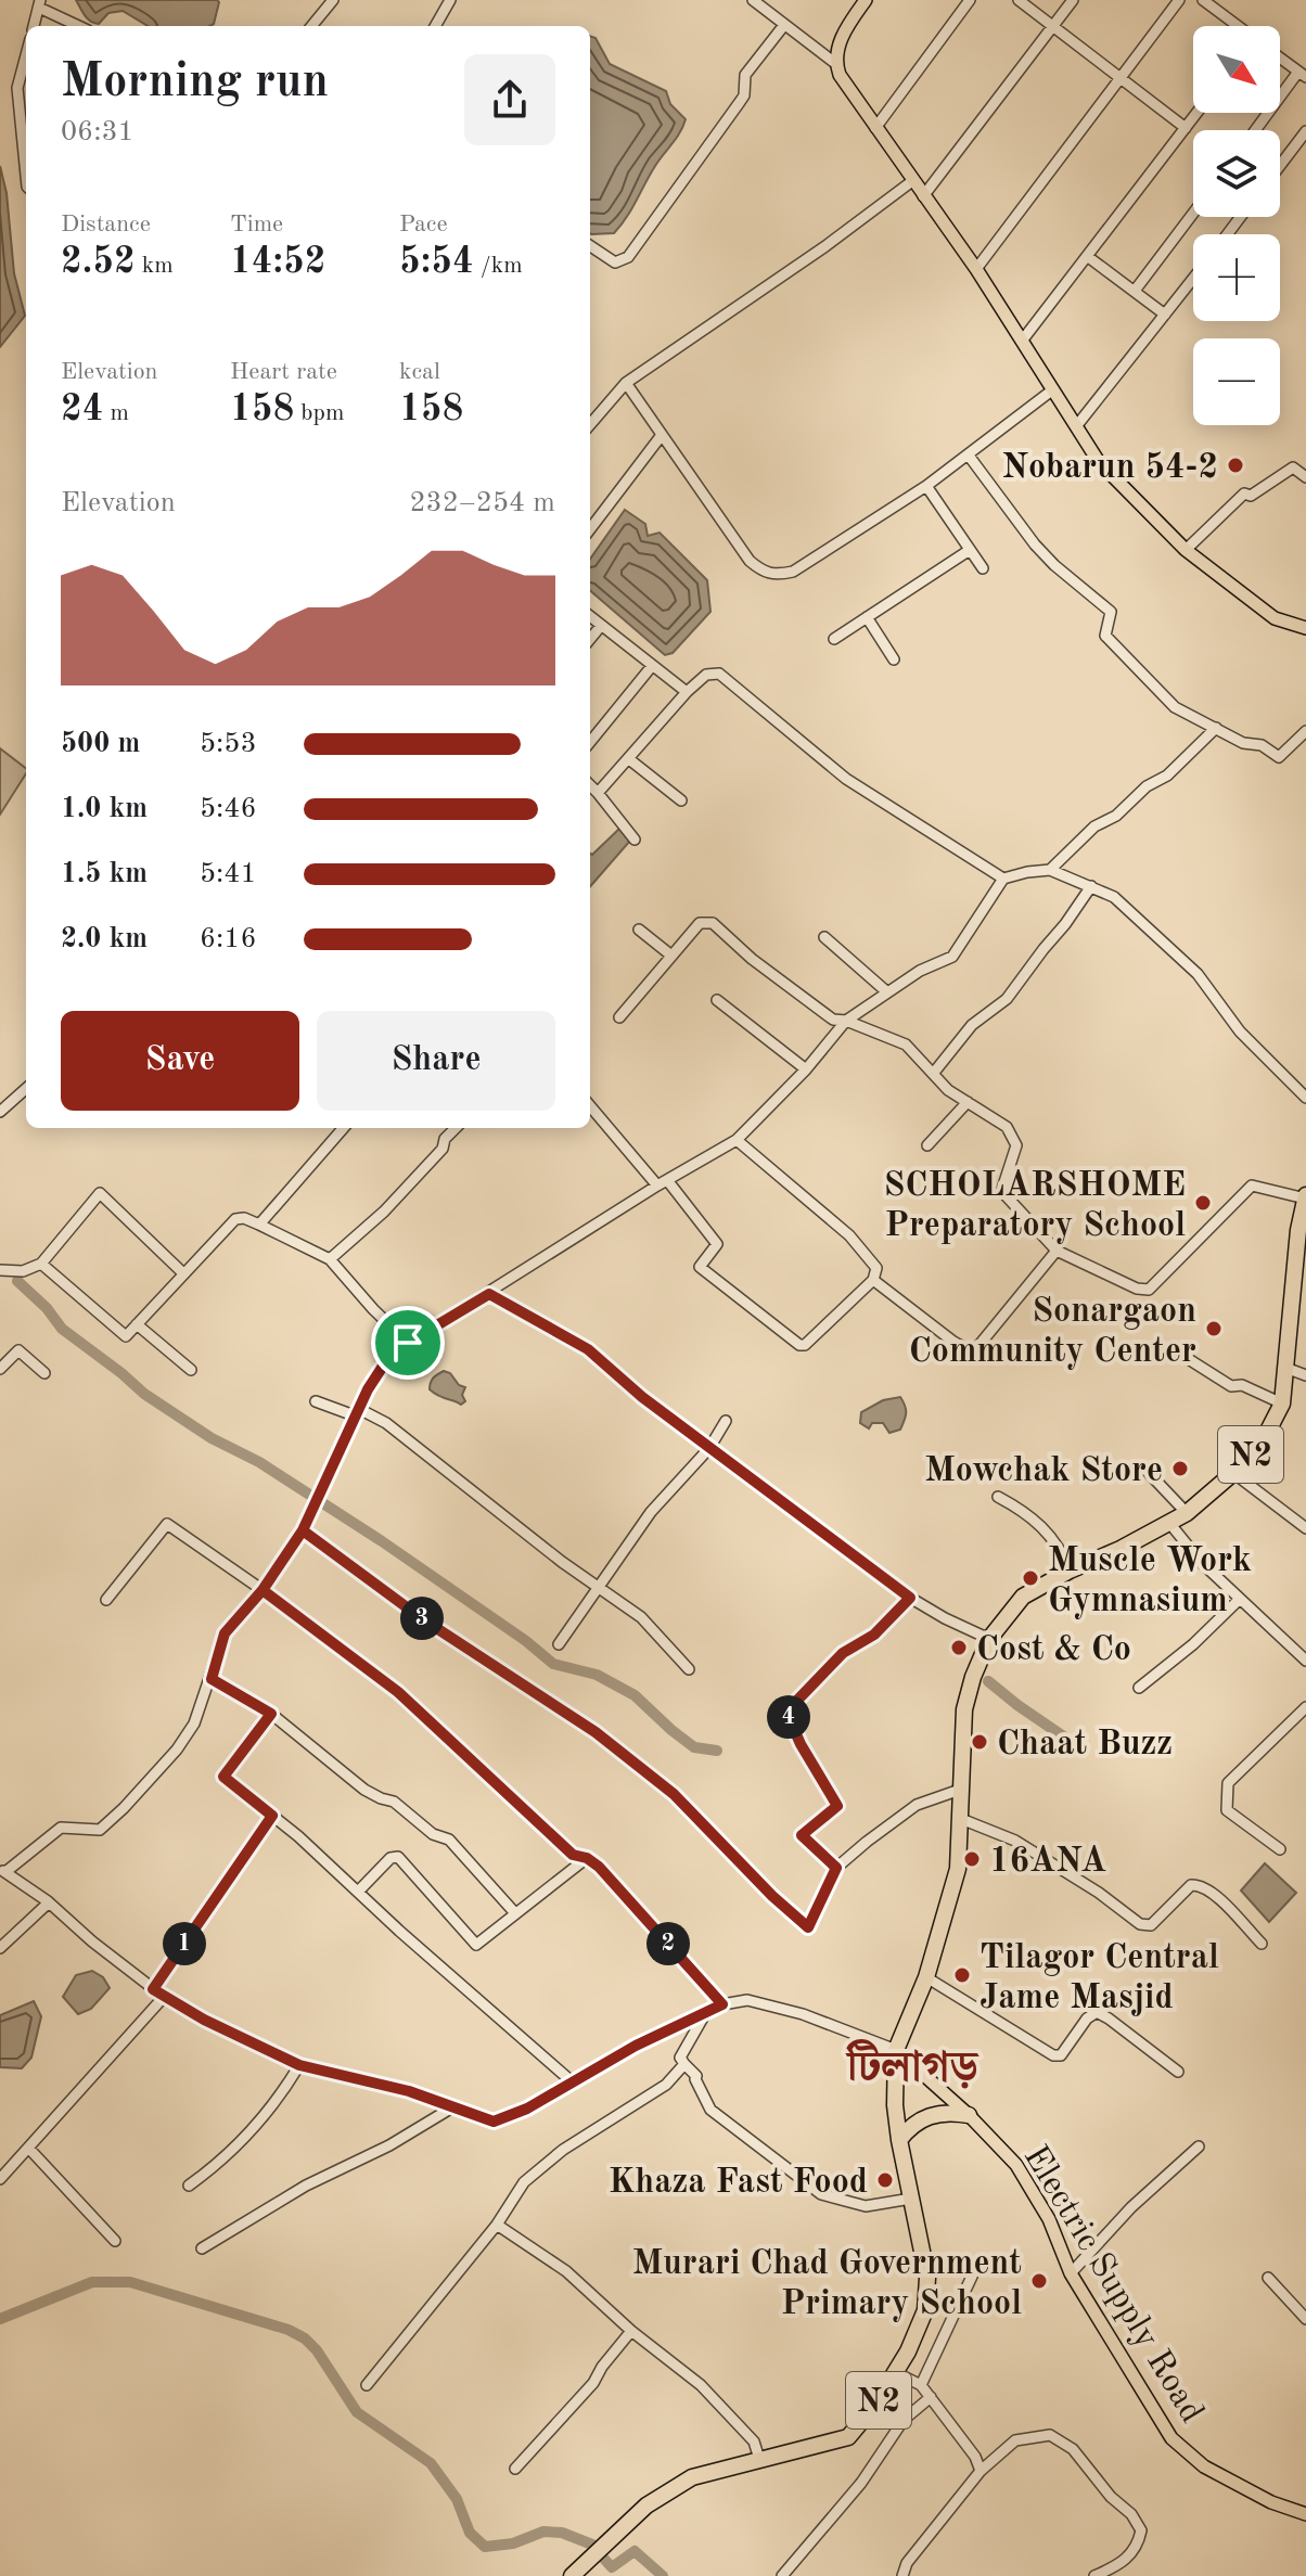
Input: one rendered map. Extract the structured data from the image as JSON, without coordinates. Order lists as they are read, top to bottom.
{
  "streets": {
    "highway": ["N2"],
    "main road": ["Electric Supply Road"]
  },
  "crossings": [
    ["N2", "Electric Supply Road"]
  ],
  "districts": ["টিলাগড়"],
  "places": [
    "Nobarun 54-2",
    "SCHOLARSHOME Preparatory School",
    "Sonargaon Community Center",
    "Mowchak Store",
    "Muscle Work Gymnasium",
    "Cost & Co",
    "Chaat Buzz",
    "16ANA",
    "Tilagor Central Jame Masjid",
    "Khaza Fast Food",
    "Murari Chad Government Primary School"
  ],
  "north": "bottom right",
  "page": {
    "map_buttons": ["+", "−"],
    "heading": ["Morning run", "06:31"],
    "stats": [
      ["Distance", "2.52 km"],
      ["Time", "14:52"],
      ["Pace", "5:54 /km"],
      ["Elevation", "24 m"],
      ["Heart rate", "158 bpm"],
      ["kcal", "158"]
    ],
    "chart": ["Elevation", "232–254 m"],
    "list": [
      {
        "name": "500 m",
        "note": "5:53"
      },
      {
        "name": "1.0 km",
        "note": "5:46"
      },
      {
        "name": "1.5 km",
        "note": "5:41"
      },
      {
        "name": "2.0 km",
        "note": "6:16"
      }
    ],
    "buttons": ["Save", "Share"],
    "pins": [
      "3",
      "4",
      "1",
      "2"
    ]
  }
}
